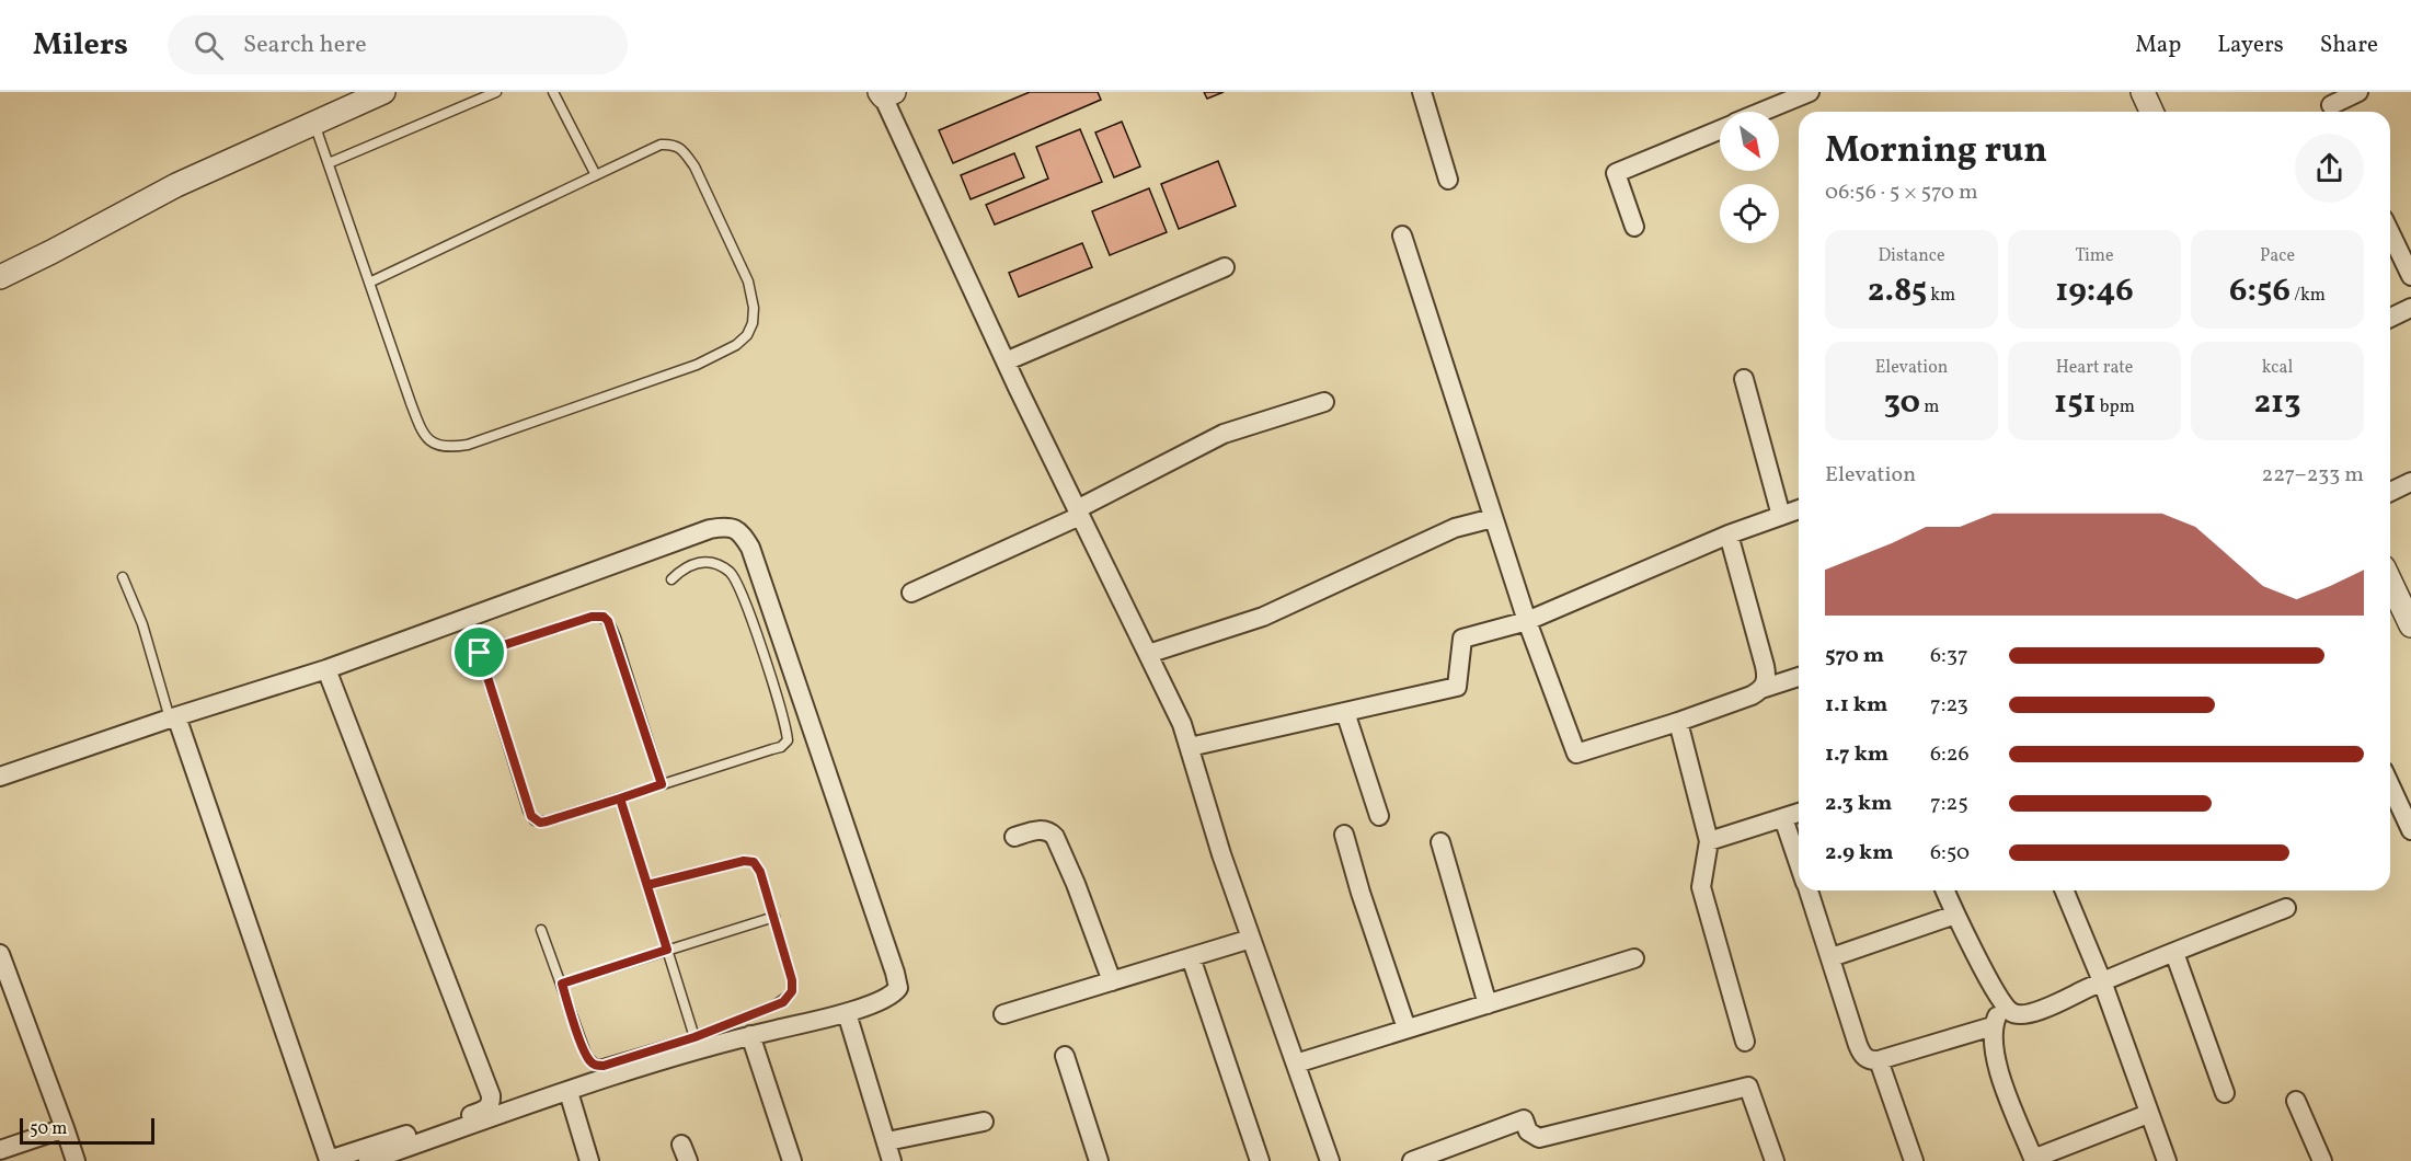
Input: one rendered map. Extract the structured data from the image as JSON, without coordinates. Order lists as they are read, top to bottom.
{
  "scale_bar": "50 m",
  "north": "bottom right",
  "page": {
    "header": "Milers",
    "search": "Search here",
    "nav": ["Map", "Layers", "Share"],
    "heading": ["Morning run", "06:56 · 5 × 570 m"],
    "stats": [
      ["Distance", "2.85 km"],
      ["Time", "19:46"],
      ["Pace", "6:56 /km"],
      ["Elevation", "30 m"],
      ["Heart rate", "151 bpm"],
      ["kcal", "213"]
    ],
    "chart": ["Elevation", "227–233 m"],
    "list": [
      {
        "name": "570 m",
        "note": "6:37"
      },
      {
        "name": "1.1 km",
        "note": "7:23"
      },
      {
        "name": "1.7 km",
        "note": "6:26"
      },
      {
        "name": "2.3 km",
        "note": "7:25"
      },
      {
        "name": "2.9 km",
        "note": "6:50"
      }
    ],
    "scale": "50 m"
  }
}
